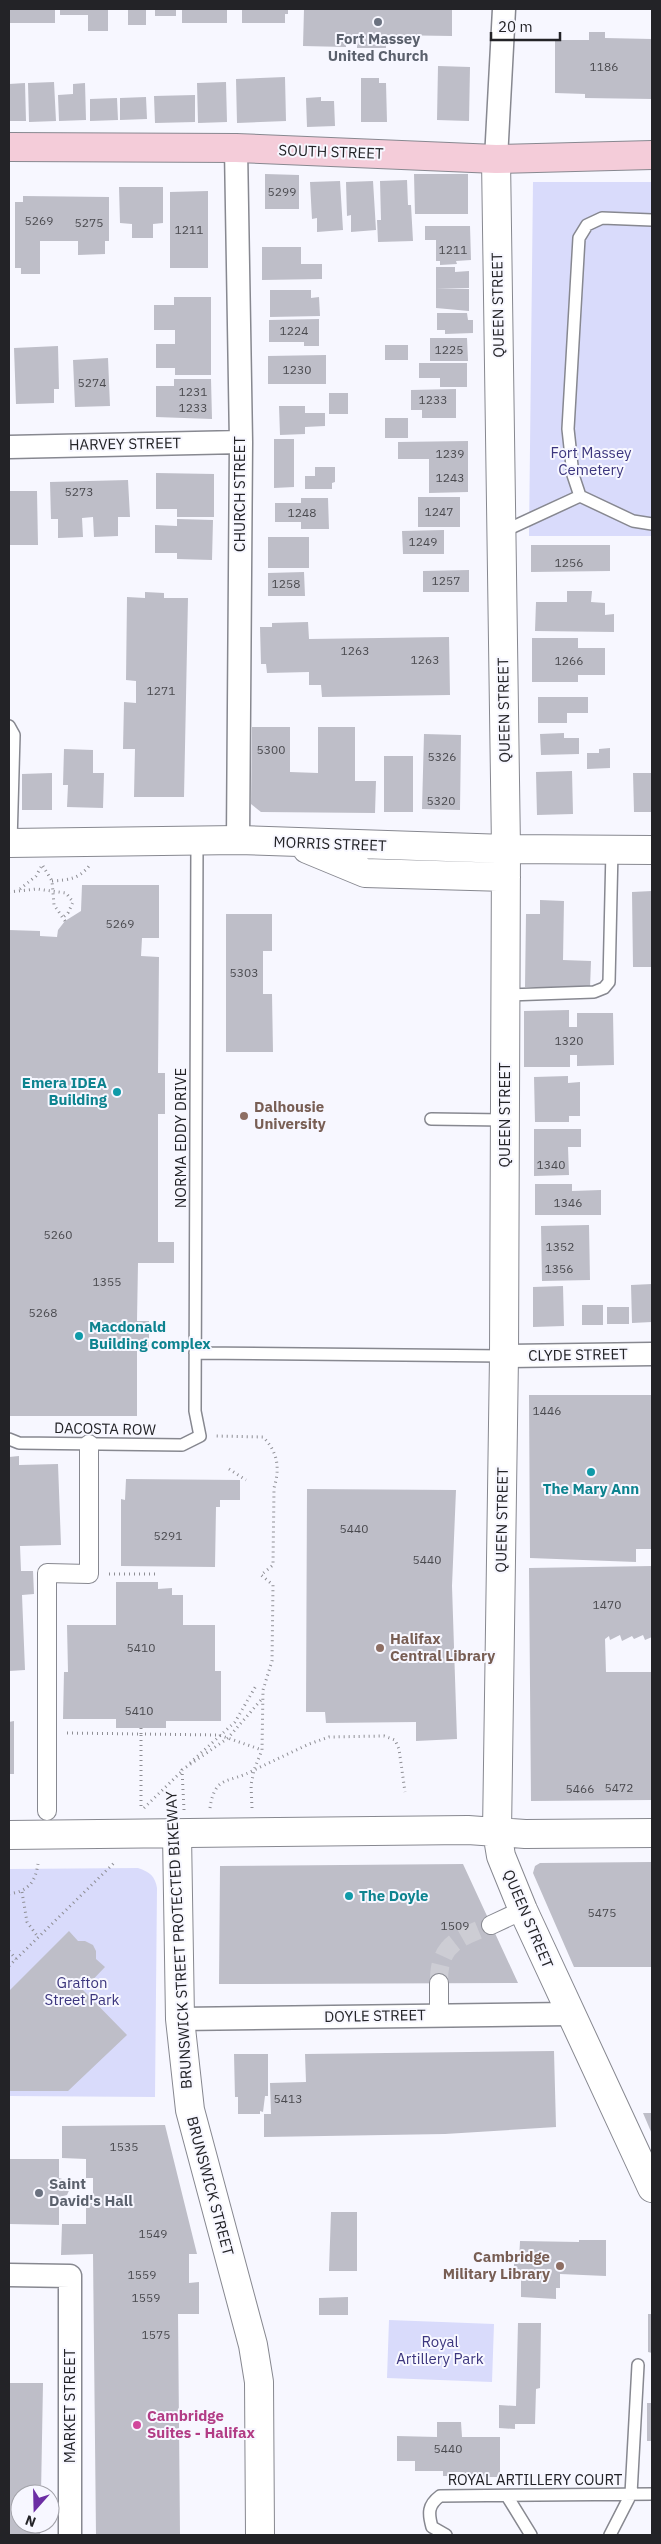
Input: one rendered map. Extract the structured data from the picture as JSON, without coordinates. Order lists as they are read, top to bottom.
{
  "streets": {
    "main road": ["SOUTH STREET"],
    "street": [
      "QUEEN STREET",
      "HARVEY STREET",
      "CHURCH STREET",
      "MORRIS STREET",
      "CLYDE STREET",
      "DOYLE STREET",
      "BRUNSWICK STREET",
      "MARKET STREET"
    ],
    "lane": ["NORMA EDDY DRIVE", "DACOSTA ROW", "ROYAL ARTILLERY COURT"],
    "path": ["BRUNSWICK STREET PROTECTED BIKEWAY"]
  },
  "crossings": [
    ["SOUTH STREET", "QUEEN STREET"],
    ["SOUTH STREET", "CHURCH STREET"],
    ["QUEEN STREET", "MORRIS STREET"],
    ["QUEEN STREET", "CLYDE STREET"],
    ["QUEEN STREET", "DOYLE STREET"],
    ["HARVEY STREET", "CHURCH STREET"],
    ["CHURCH STREET", "MORRIS STREET"],
    ["MORRIS STREET", "NORMA EDDY DRIVE"],
    ["NORMA EDDY DRIVE", "DACOSTA ROW"],
    ["BRUNSWICK STREET PROTECTED BIKEWAY", "BRUNSWICK STREET"],
    ["DOYLE STREET", "BRUNSWICK STREET"]
  ],
  "parks": ["Fort Massey Cemetery", "Grafton Street Park", "Royal Artillery Park"],
  "places": [
    "Fort Massey United Church",
    "Emera IDEA Building",
    "Dalhousie University",
    "Macdonald Building complex",
    "The Mary Ann",
    "Halifax Central Library",
    "The Doyle",
    "Saint David's Hall",
    "Cambridge Military Library",
    "Cambridge Suites - Halifax"
  ],
  "house_numbers": [
    "1186",
    "5299",
    "5269",
    "5275",
    "1211",
    "1211",
    "1224",
    "1225",
    "1230",
    "5274",
    "1231",
    "1233",
    "1233",
    "1239",
    "1243",
    "5273",
    "1247",
    "1248",
    "1249",
    "1256",
    "1257",
    "1258",
    "1263",
    "1263",
    "1266",
    "1271",
    "5300",
    "5326",
    "5320",
    "5269",
    "5303",
    "1320",
    "1340",
    "1346",
    "5260",
    "1352",
    "1356",
    "1355",
    "5268",
    "1446",
    "5440",
    "5291",
    "5440",
    "1470",
    "5410",
    "5410",
    "5472",
    "5466",
    "5475",
    "1509",
    "5413",
    "1535",
    "1549",
    "1559",
    "1559",
    "1575",
    "5440"
  ],
  "scale_bar": "20 m",
  "north": "bottom"
}
